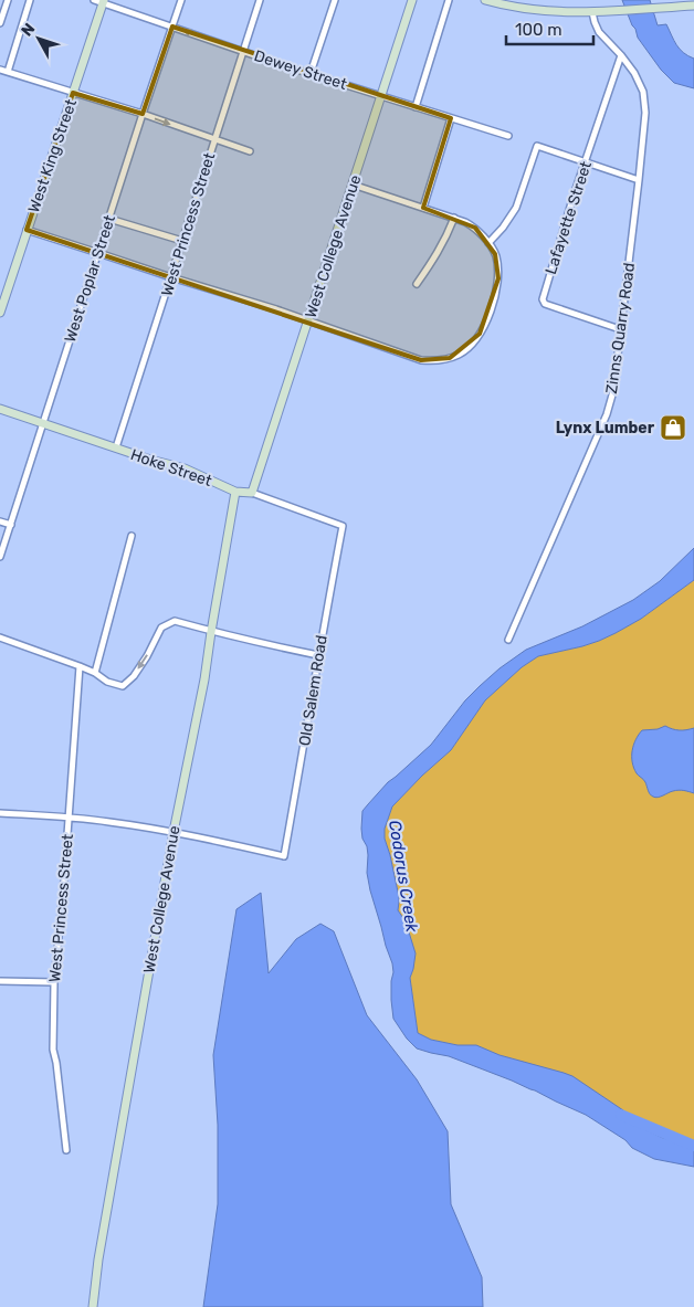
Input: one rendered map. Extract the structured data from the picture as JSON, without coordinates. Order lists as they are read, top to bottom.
{
  "streets": {
    "street": [
      "Dewey Street",
      "West King Street",
      "Lafayette Street",
      "West Princess Street",
      "West College Avenue",
      "West Poplar Street",
      "Zinns Quarry Road",
      "Hoke Street",
      "Old Salem Road"
    ]
  },
  "crossings": [
    ["Dewey Street", "West King Street"],
    ["Dewey Street", "West Princess Street"],
    ["Dewey Street", "West College Avenue"],
    ["Dewey Street", "West Poplar Street"],
    ["Lafayette Street", "Zinns Quarry Road"],
    ["West Princess Street", "Hoke Street"],
    ["West College Avenue", "Hoke Street"],
    ["West College Avenue", "Old Salem Road"],
    ["West Poplar Street", "Hoke Street"],
    ["Hoke Street", "Old Salem Road"]
  ],
  "water": ["Codorus Creek"],
  "places": {
    "shop": ["Lynx Lumber"]
  },
  "scale_bar": "100 m",
  "north": "top left"
}
